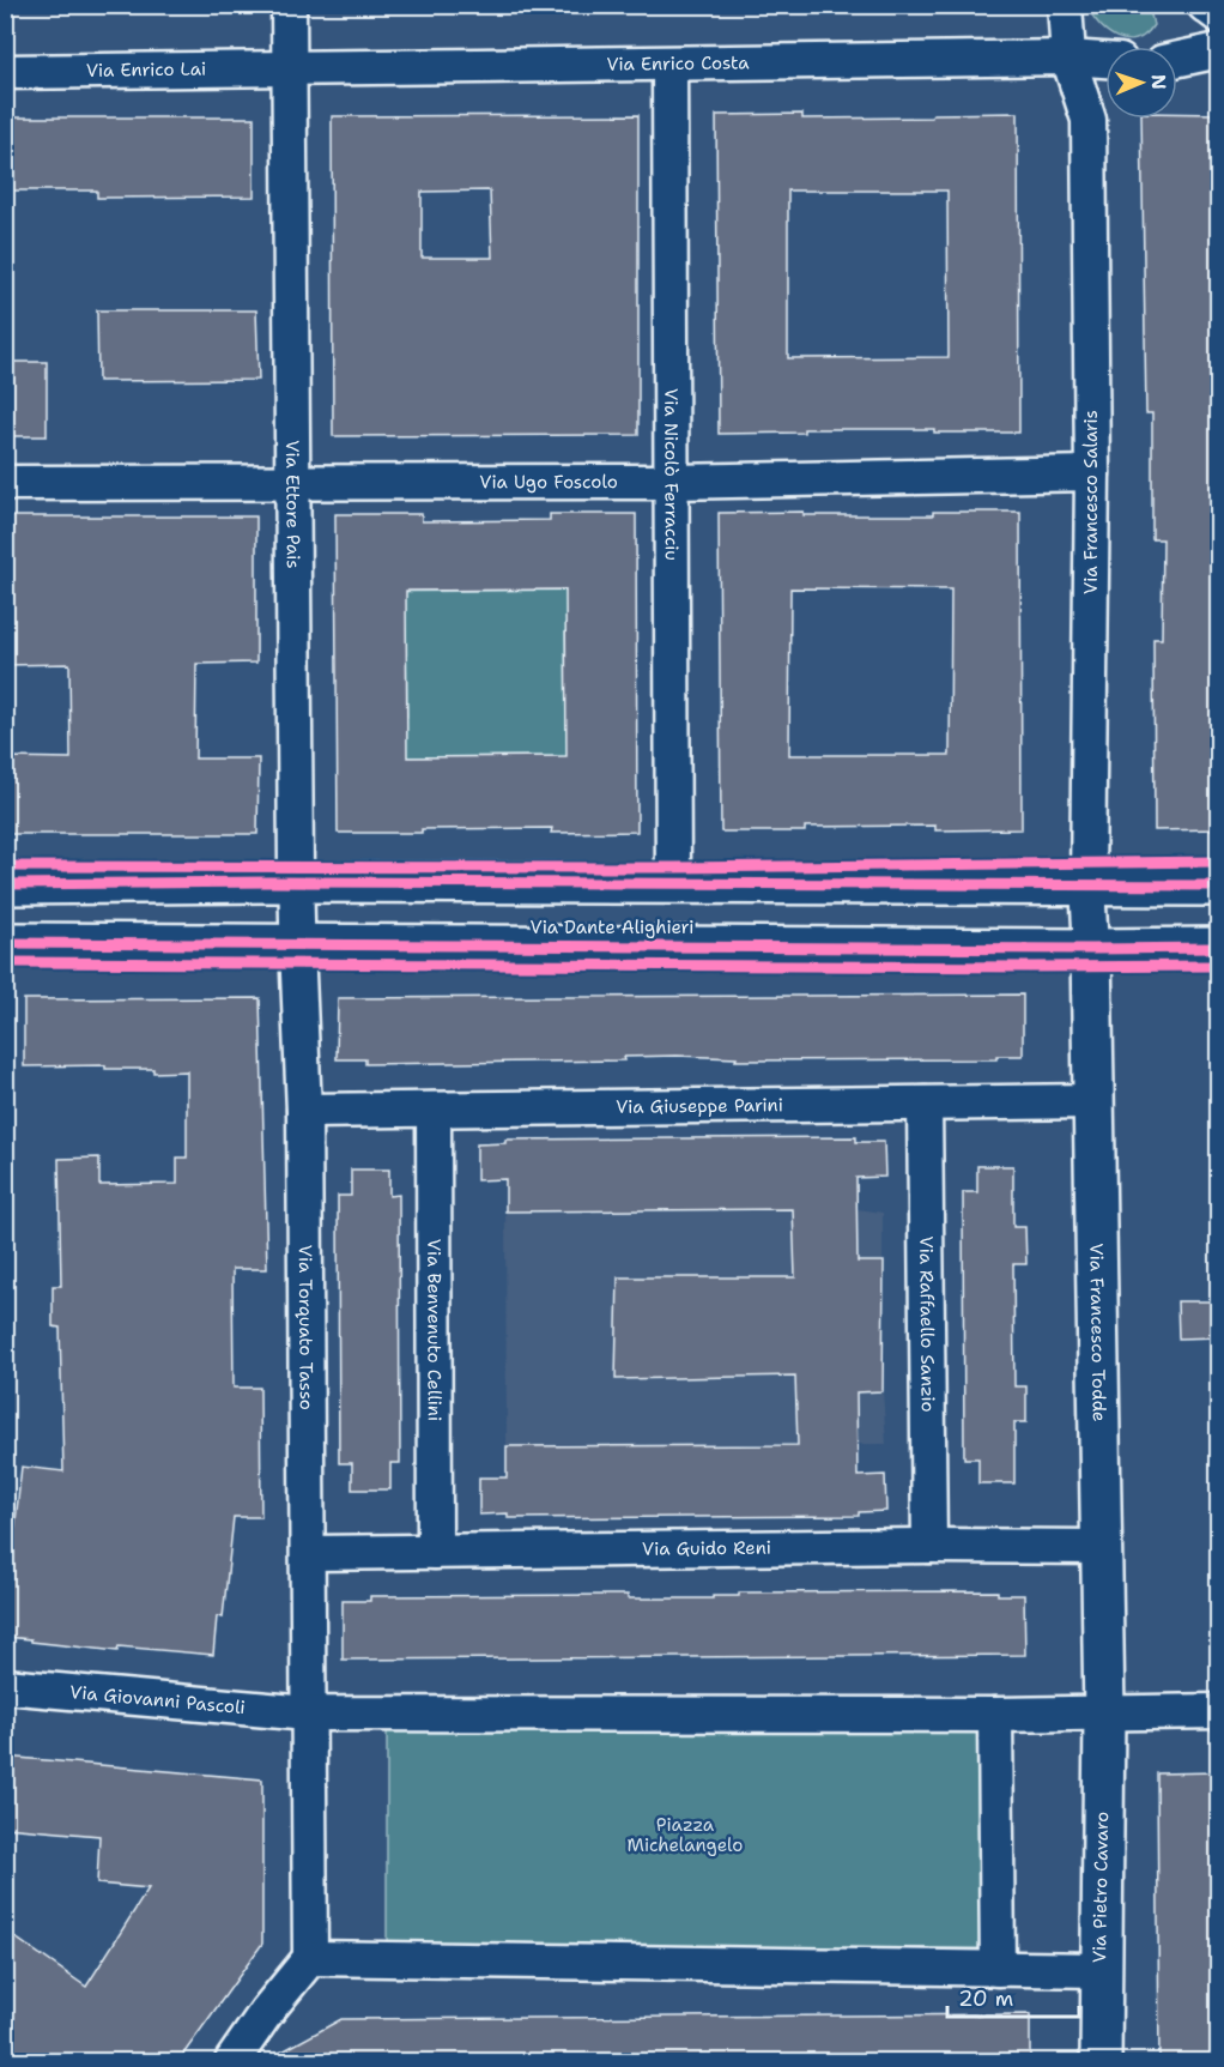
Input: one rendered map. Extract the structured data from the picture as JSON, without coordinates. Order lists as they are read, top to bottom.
{
  "streets": {
    "street": [
      "Via Enrico Costa",
      "Via Enrico Lai",
      "Via Nicolò Ferracciu",
      "Via Ugo Foscolo",
      "Via Francesco Salaris",
      "Via Ettore Pais",
      "Via Dante Alighieri",
      "Via Giuseppe Parini",
      "Via Raffaello Sanzio",
      "Via Torquato Tasso",
      "Via Benvenuto Cellini",
      "Via Francesco Todde",
      "Via Guido Reni",
      "Via Giovanni Pascoli",
      "Via Pietro Cavaro"
    ]
  },
  "crossings": [
    ["Via Enrico Costa", "Via Enrico Lai"],
    ["Via Enrico Costa", "Via Nicolò Ferracciu"],
    ["Via Enrico Costa", "Via Francesco Salaris"],
    ["Via Enrico Costa", "Via Ettore Pais"],
    ["Via Enrico Lai", "Via Ettore Pais"],
    ["Via Nicolò Ferracciu", "Via Ugo Foscolo"],
    ["Via Ugo Foscolo", "Via Francesco Salaris"],
    ["Via Ugo Foscolo", "Via Ettore Pais"],
    ["Via Francesco Salaris", "Via Dante Alighieri"],
    ["Via Francesco Salaris", "Via Francesco Todde"],
    ["Via Ettore Pais", "Via Dante Alighieri"],
    ["Via Ettore Pais", "Via Torquato Tasso"],
    ["Via Dante Alighieri", "Via Torquato Tasso"],
    ["Via Dante Alighieri", "Via Francesco Todde"],
    ["Via Giuseppe Parini", "Via Raffaello Sanzio"],
    ["Via Giuseppe Parini", "Via Torquato Tasso"],
    ["Via Giuseppe Parini", "Via Benvenuto Cellini"],
    ["Via Giuseppe Parini", "Via Francesco Todde"],
    ["Via Raffaello Sanzio", "Via Guido Reni"],
    ["Via Torquato Tasso", "Via Guido Reni"],
    ["Via Torquato Tasso", "Via Giovanni Pascoli"],
    ["Via Benvenuto Cellini", "Via Guido Reni"],
    ["Via Francesco Todde", "Via Guido Reni"],
    ["Via Francesco Todde", "Via Pietro Cavaro"]
  ],
  "parks": ["Piazza Michelangelo"],
  "scale_bar": "20 m",
  "north": "right"
}
